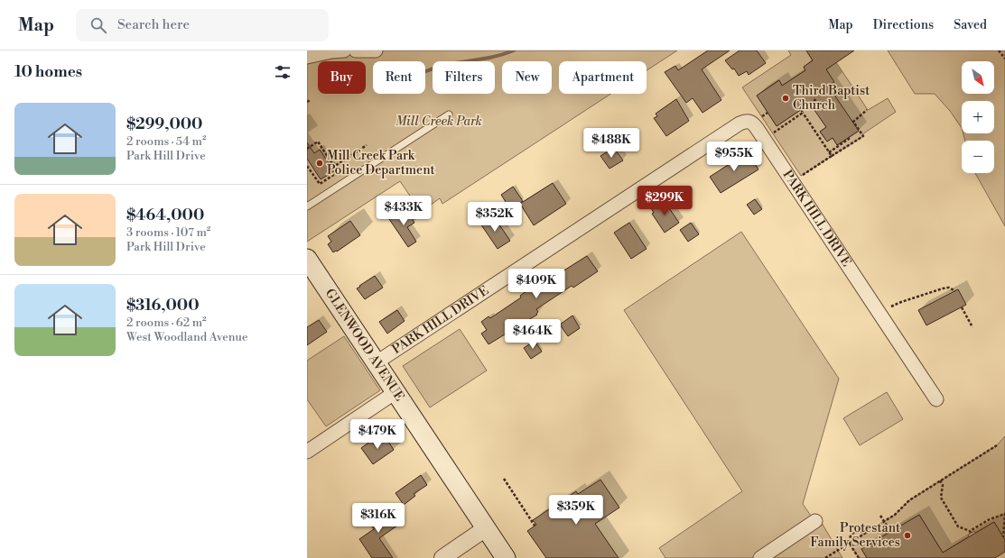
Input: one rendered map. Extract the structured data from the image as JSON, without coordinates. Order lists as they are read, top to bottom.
{
  "streets": {
    "main road": ["GLENWOOD AVENUE"],
    "street": ["PARK HILL DRIVE"]
  },
  "crossings": [
    ["PARK HILL DRIVE", "GLENWOOD AVENUE"]
  ],
  "parks": ["Mill Creek Park"],
  "places": ["Third Baptist Church", "Mill Creek Park Police Department", "Protestant Family Services"],
  "north": "bottom right",
  "page": {
    "header": "Map",
    "search": "Search here",
    "nav": ["Map", "Directions", "Saved"],
    "heading": "10 homes",
    "map_buttons": ["+", "−"],
    "chip": [
      "Buy",
      "Rent",
      "Filters",
      "New",
      "Apartment"
    ],
    "list": [
      {
        "name": "$299,000",
        "note": "2 rooms · 54 m² · Park Hill Drive"
      },
      {
        "name": "$464,000",
        "note": "3 rooms · 107 m² · Park Hill Drive"
      },
      {
        "name": "$316,000",
        "note": "2 rooms · 62 m² · West Woodland Avenue"
      }
    ],
    "price": [
      "$488K",
      "$955K",
      "$299K",
      "$433K",
      "$352K",
      "$409K",
      "$464K",
      "$479K",
      "$359K",
      "$316K"
    ]
  }
}
